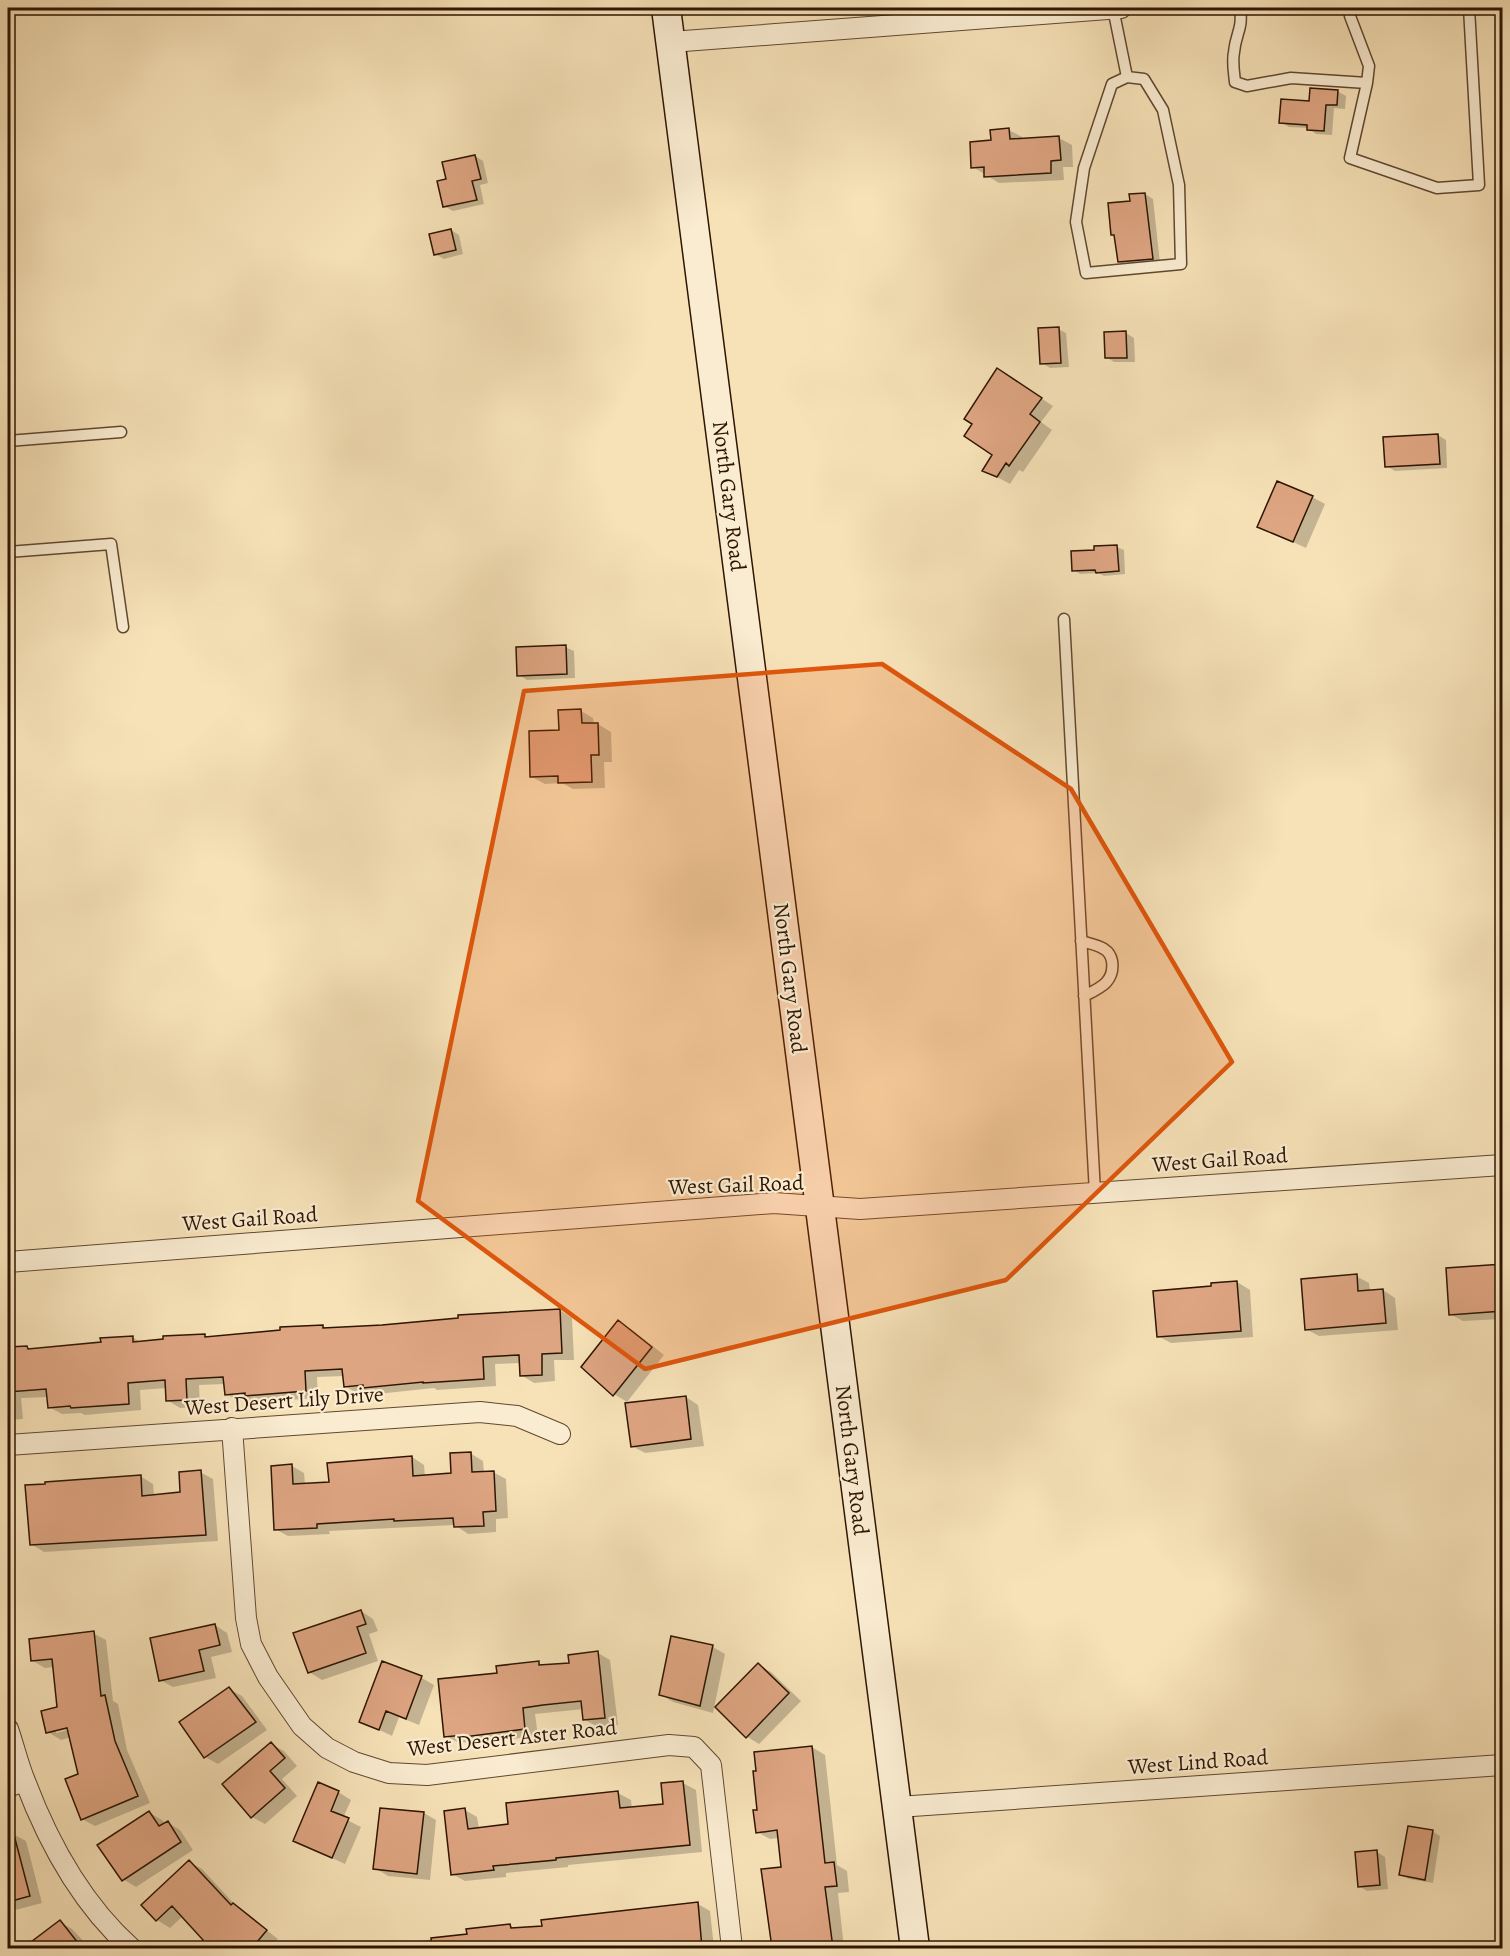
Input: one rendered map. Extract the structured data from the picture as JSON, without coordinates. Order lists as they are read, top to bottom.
{
  "streets": {
    "street": [
      "North Gary Road",
      "West Gail Road",
      "West Desert Lily Drive",
      "West Desert Aster Road",
      "West Lind Road"
    ]
  },
  "crossings": [
    ["North Gary Road", "West Gail Road"],
    ["North Gary Road", "West Lind Road"],
    ["West Desert Lily Drive", "West Desert Aster Road"]
  ]
}
